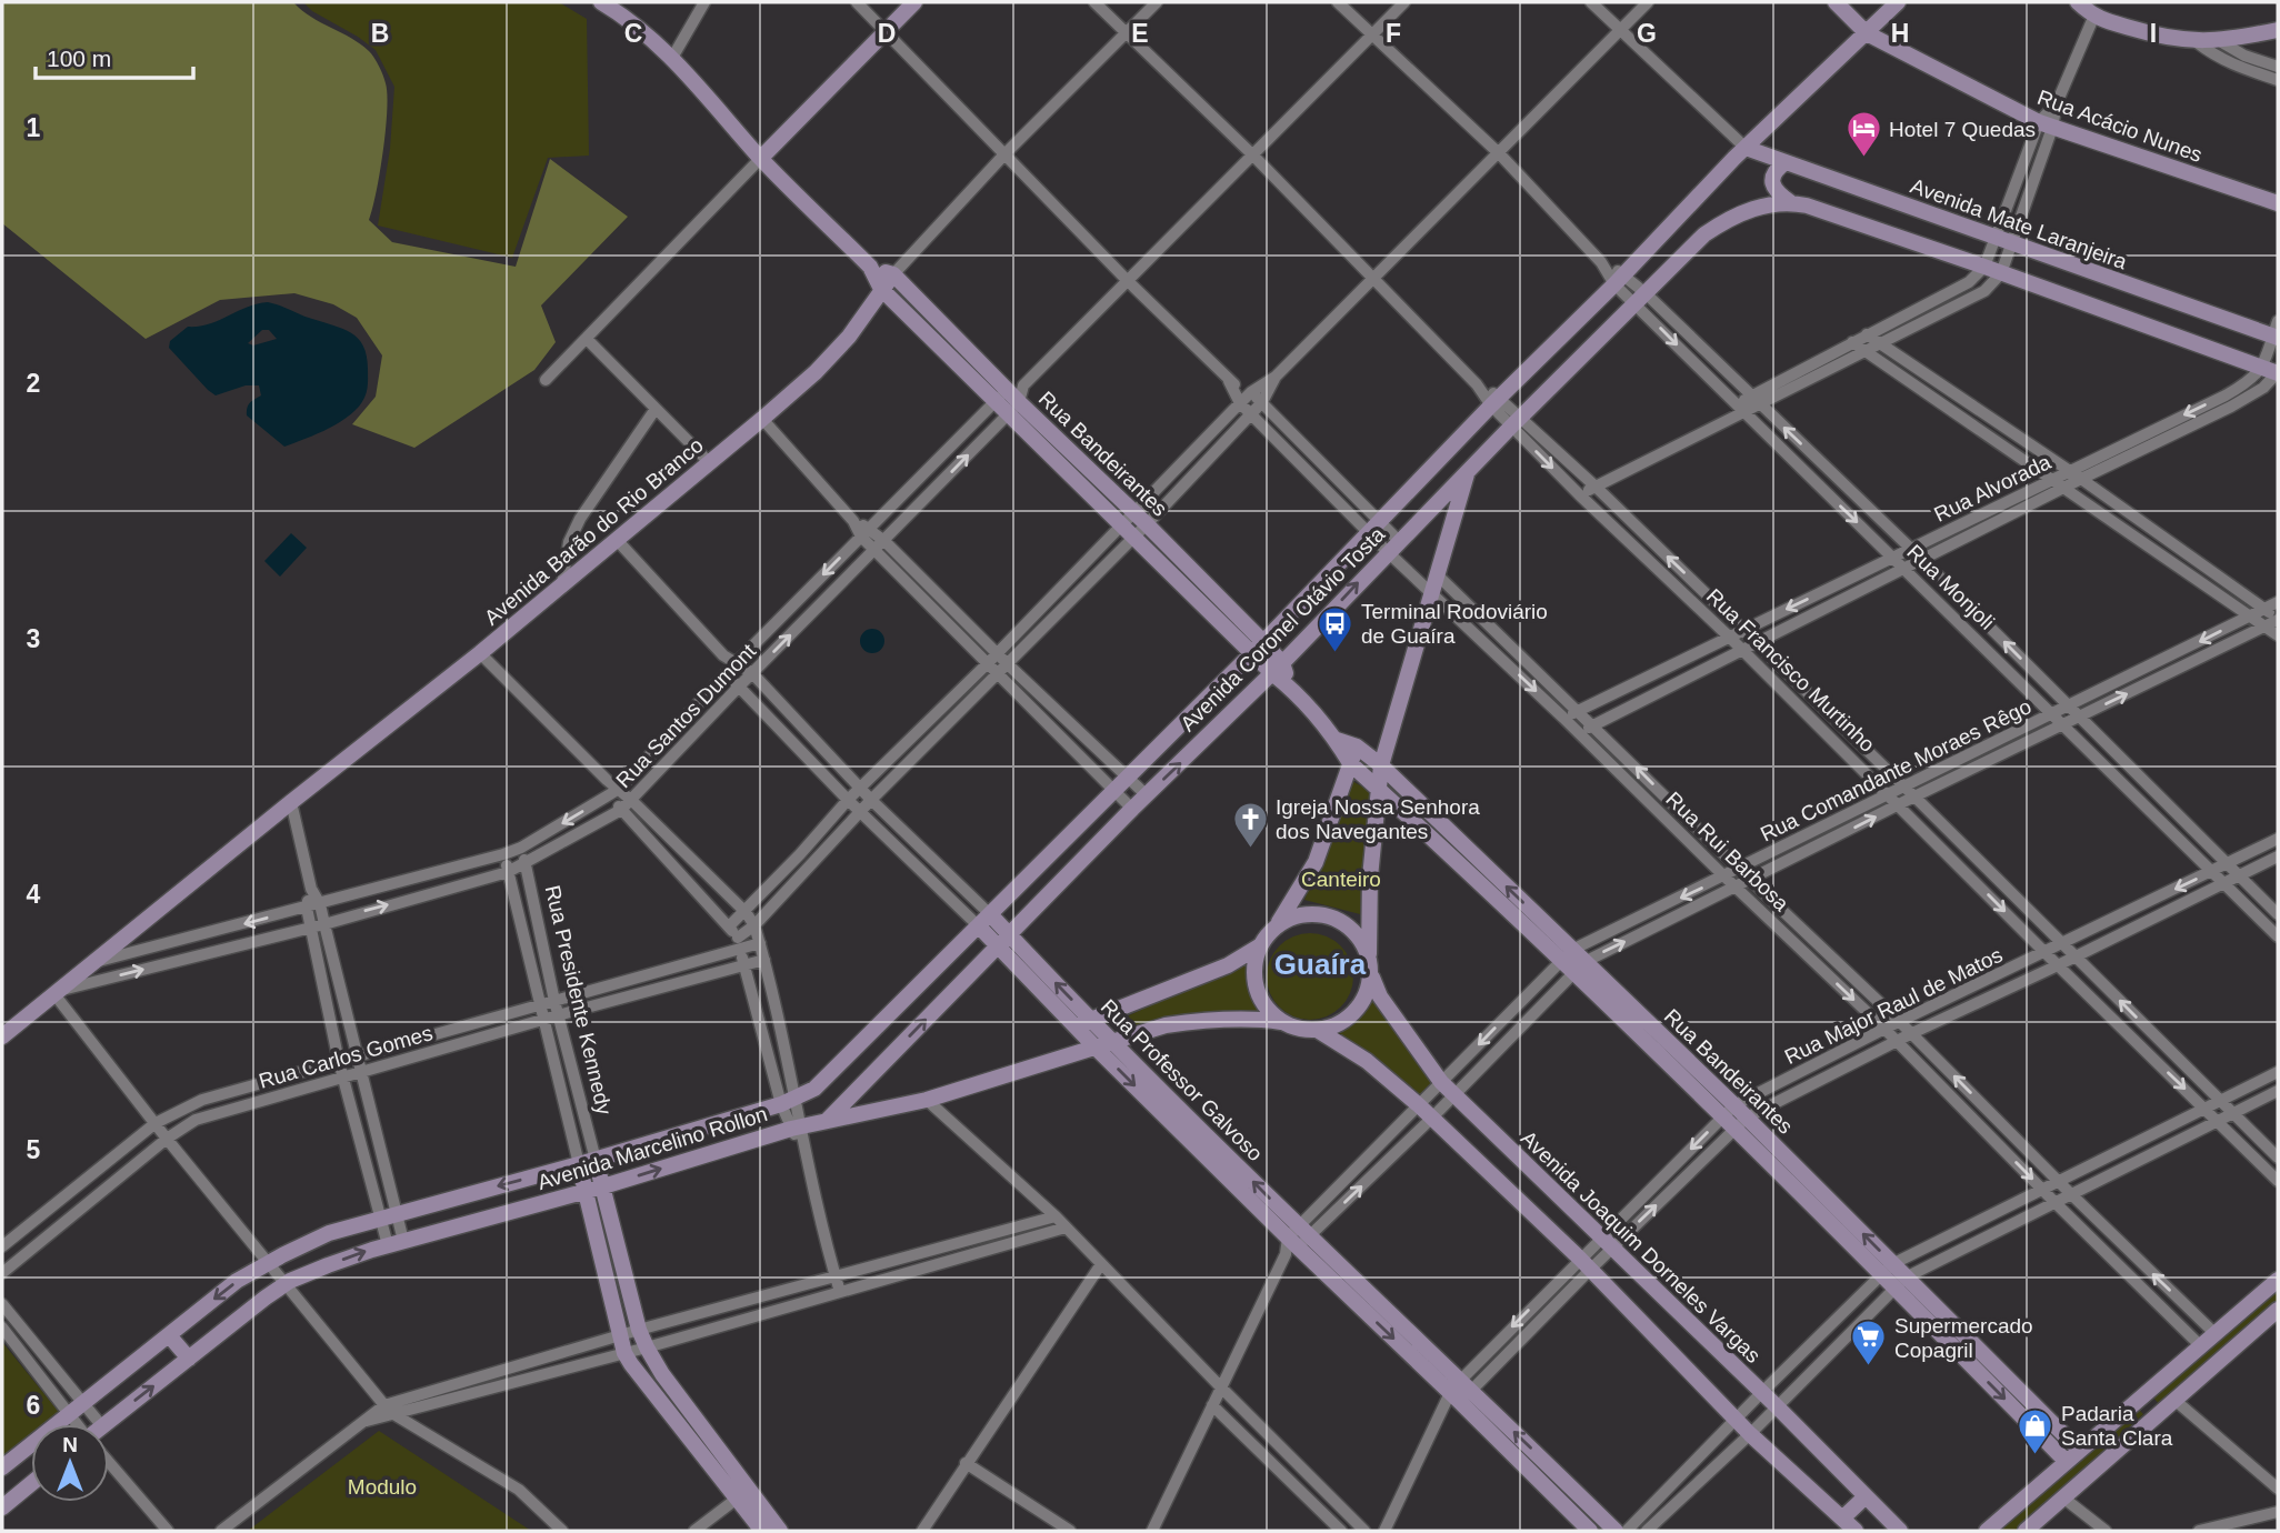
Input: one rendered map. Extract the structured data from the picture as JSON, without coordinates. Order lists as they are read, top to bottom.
{
  "streets": {
    "street": [
      "Rua Acácio Nunes",
      "Avenida Mate Laranjeira",
      "Rua Bandeirantes",
      "Rua Alvorada",
      "Avenida Barão do Rio Branco",
      "Rua Monjoli",
      "Avenida Coronel Otávio Tosta",
      "Rua Francisco Murtinho",
      "Rua Santos Dumont",
      "Rua Comandante Moraes Rêgo",
      "Rua Rui Barbosa",
      "Rua Presidente Kennedy",
      "Rua Major Raul de Matos",
      "Rua Carlos Gomes",
      "Rua Professor Galvoso",
      "Avenida Marcelino Rollon",
      "Avenida Joaquim Dorneles Vargas"
    ]
  },
  "crossings": [
    ["Rua Acácio Nunes", "Avenida Coronel Otávio Tosta"],
    ["Avenida Mate Laranjeira", "Avenida Coronel Otávio Tosta"],
    ["Rua Bandeirantes", "Avenida Barão do Rio Branco"],
    ["Rua Bandeirantes", "Avenida Coronel Otávio Tosta"],
    ["Rua Bandeirantes", "Rua Santos Dumont"],
    ["Rua Bandeirantes", "Rua Comandante Moraes Rêgo"],
    ["Rua Bandeirantes", "Rua Major Raul de Matos"],
    ["Rua Alvorada", "Rua Monjoli"],
    ["Rua Alvorada", "Rua Francisco Murtinho"],
    ["Rua Alvorada", "Rua Rui Barbosa"],
    ["Avenida Barão do Rio Branco", "Rua Francisco Murtinho"],
    ["Avenida Barão do Rio Branco", "Rua Santos Dumont"],
    ["Avenida Barão do Rio Branco", "Rua Rui Barbosa"],
    ["Avenida Barão do Rio Branco", "Rua Professor Galvoso"],
    ["Rua Monjoli", "Avenida Coronel Otávio Tosta"],
    ["Rua Monjoli", "Rua Santos Dumont"],
    ["Rua Monjoli", "Rua Comandante Moraes Rêgo"],
    ["Rua Monjoli", "Rua Major Raul de Matos"],
    ["Avenida Coronel Otávio Tosta", "Rua Francisco Murtinho"],
    ["Avenida Coronel Otávio Tosta", "Rua Rui Barbosa"],
    ["Avenida Coronel Otávio Tosta", "Rua Professor Galvoso"],
    ["Avenida Coronel Otávio Tosta", "Avenida Marcelino Rollon"],
    ["Rua Francisco Murtinho", "Rua Santos Dumont"],
    ["Rua Francisco Murtinho", "Rua Comandante Moraes Rêgo"],
    ["Rua Francisco Murtinho", "Rua Major Raul de Matos"],
    ["Rua Santos Dumont", "Rua Rui Barbosa"],
    ["Rua Santos Dumont", "Rua Presidente Kennedy"],
    ["Rua Santos Dumont", "Rua Professor Galvoso"],
    ["Rua Comandante Moraes Rêgo", "Rua Rui Barbosa"],
    ["Rua Comandante Moraes Rêgo", "Rua Professor Galvoso"],
    ["Rua Comandante Moraes Rêgo", "Avenida Joaquim Dorneles Vargas"],
    ["Rua Rui Barbosa", "Rua Major Raul de Matos"],
    ["Rua Presidente Kennedy", "Rua Carlos Gomes"],
    ["Rua Presidente Kennedy", "Avenida Marcelino Rollon"],
    ["Rua Major Raul de Matos", "Rua Professor Galvoso"],
    ["Rua Major Raul de Matos", "Avenida Joaquim Dorneles Vargas"],
    ["Rua Professor Galvoso", "Avenida Marcelino Rollon"],
    ["Avenida Marcelino Rollon", "Avenida Joaquim Dorneles Vargas"]
  ],
  "districts": ["Guaíra"],
  "parks": ["Canteiro", "Modulo"],
  "places": {
    "hotel": ["Hotel 7 Quedas"],
    "bus stop": ["Terminal Rodoviário de Guaíra"],
    "church": ["Igreja Nossa Senhora dos Navegantes"],
    "supermarket": ["Supermercado Copagril"],
    "shop": ["Padaria Santa Clara"]
  },
  "scale_bar": "100 m",
  "north": "top",
  "grid": {
    "columns": [
      "B",
      "C",
      "D",
      "E",
      "F",
      "G",
      "H",
      "I"
    ],
    "rows": [
      "1",
      "2",
      "3",
      "4",
      "5",
      "6"
    ]
  }
}
